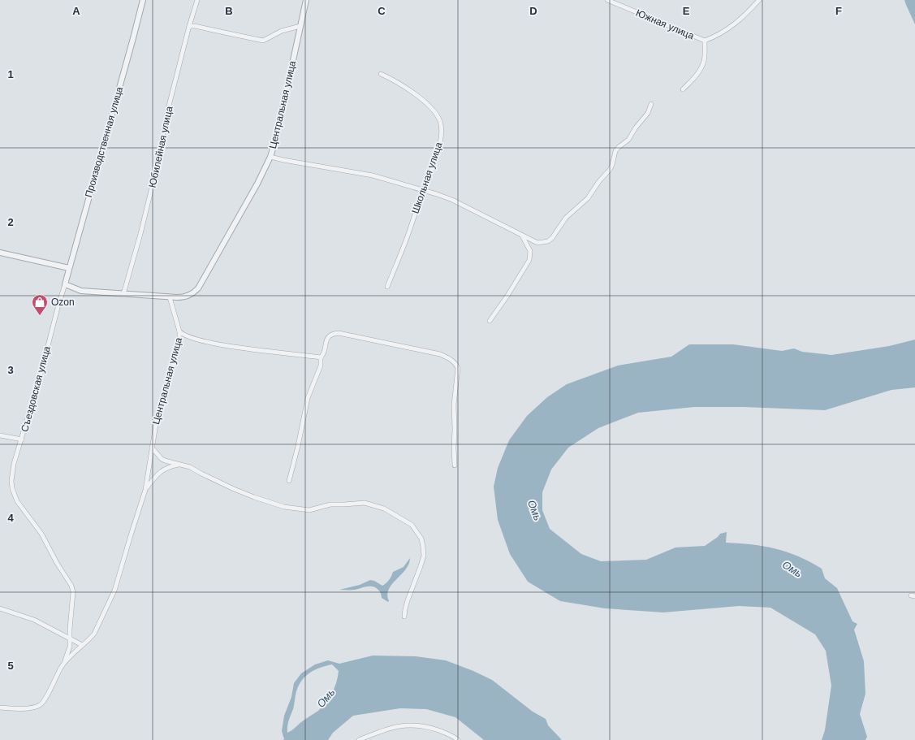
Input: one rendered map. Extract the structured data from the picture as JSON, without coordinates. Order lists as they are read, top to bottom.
{
  "streets": {
    "street": [
      "Южная улица",
      "Центральная улица",
      "Производственная улица",
      "Юбилейная улица",
      "Школьная улица",
      "Съездовская улица"
    ]
  },
  "crossings": [
    ["Производственная улица", "Съездовская улица"]
  ],
  "water": ["Омь"],
  "places": {
    "shop": ["Ozon"]
  },
  "grid": {
    "columns": [
      "A",
      "B",
      "C",
      "D",
      "E",
      "F"
    ],
    "rows": [
      "1",
      "2",
      "3",
      "4",
      "5"
    ]
  }
}
